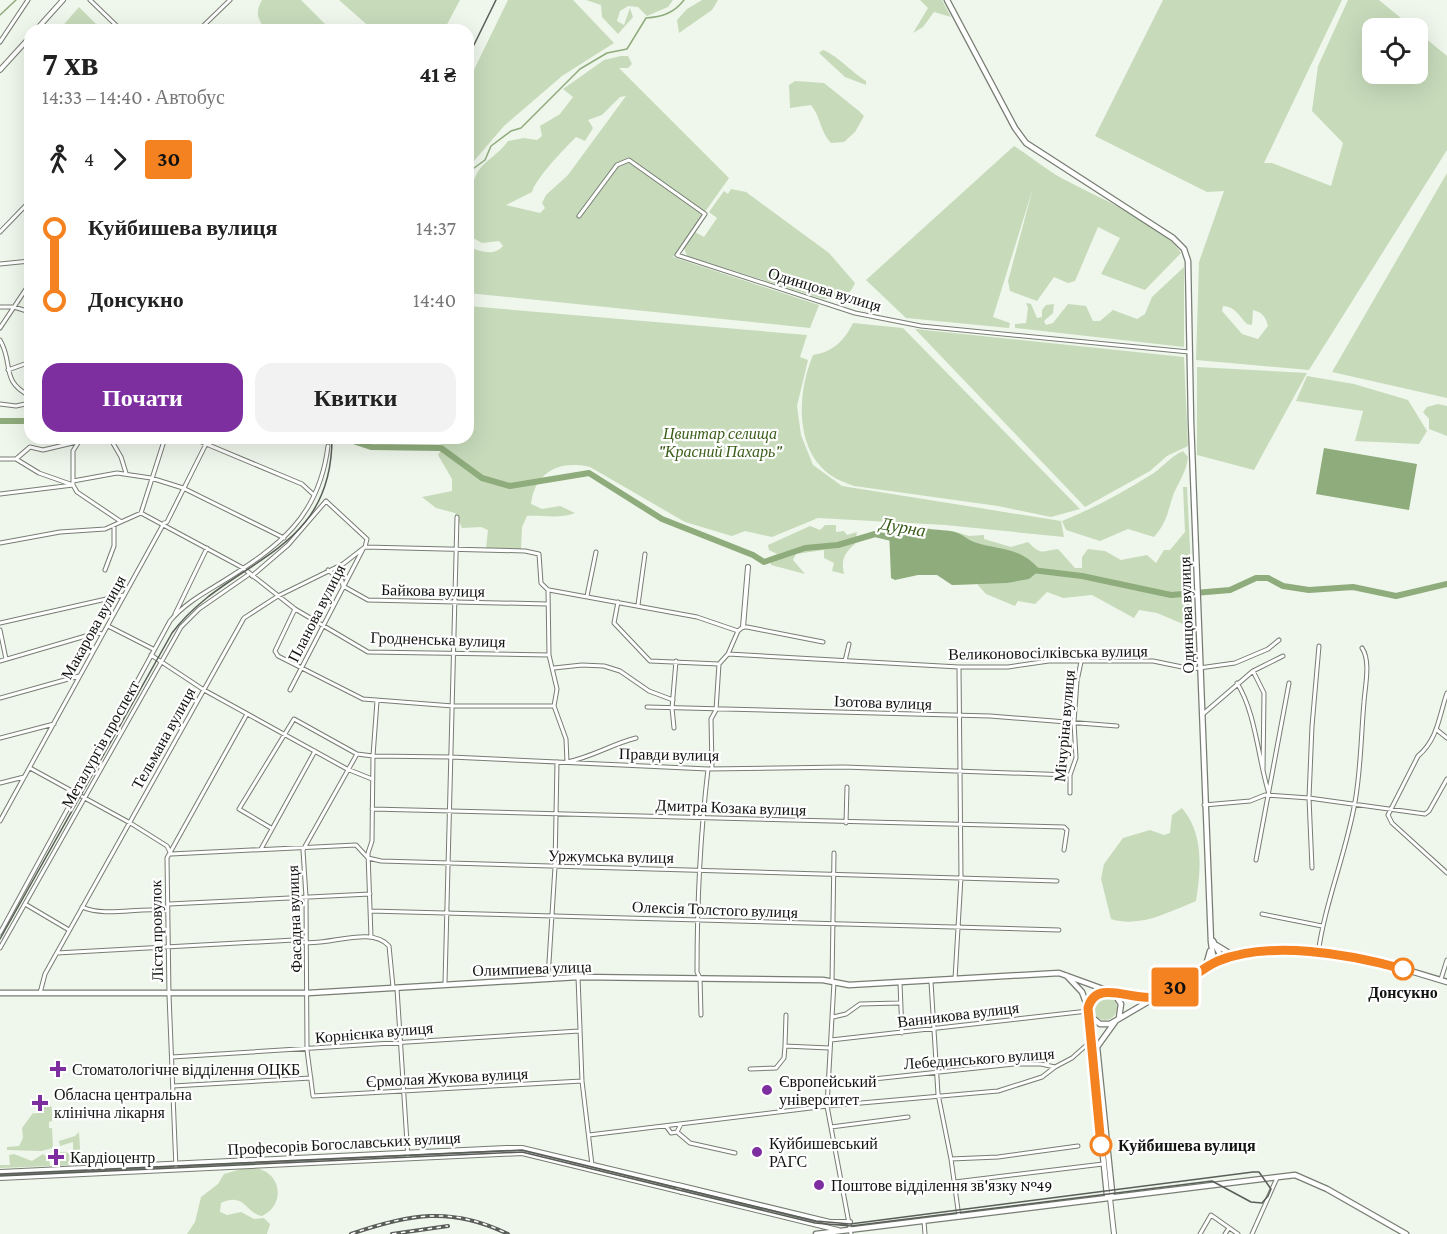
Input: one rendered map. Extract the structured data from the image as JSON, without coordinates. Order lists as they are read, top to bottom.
{
  "streets": {
    "main road": ["Одинцова вулиця", "Олимпиева улица"],
    "street": [
      "Байкова вулиця",
      "Планова вулиця",
      "Макарова вулиця",
      "Гродненська вулиця",
      "Великоновосілківська вулиця",
      "Ізотова вулиця",
      "Мічуріна вулиця",
      "Тельмана вулиця",
      "Металургів проспект",
      "Правди вулиця",
      "Дмитра Козака вулиця",
      "Уржумська вулиця",
      "Олексія Толстого вулиця",
      "Фасадна вулиця",
      "Ліста провулок",
      "Ванникова вулиця",
      "Корнієнка вулиця",
      "Лебединського вулиця",
      "Єрмолая Жукова вулиця",
      "Професорів Богославських вулиця"
    ]
  },
  "crossings": [
    ["Одинцова вулиця", "Великоновосілківська вулиця"],
    ["Байкова вулиця", "Планова вулиця"],
    ["Байкова вулиця", "Тельмана вулиця"],
    ["Планова вулиця", "Гродненська вулиця"],
    ["Планова вулиця", "Тельмана вулиця"],
    ["Планова вулиця", "Металургів проспект"],
    ["Гродненська вулиця", "Тельмана вулиця"],
    ["Гродненська вулиця", "Металургів проспект"],
    ["Великоновосілківська вулиця", "Мічуріна вулиця"],
    ["Ізотова вулиця", "Мічуріна вулиця"],
    ["Мічуріна вулиця", "Правди вулиця"],
    ["Тельмана вулиця", "Металургів проспект"],
    ["Тельмана вулиця", "Олимпиева улица"],
    ["Правди вулиця", "Фасадна вулиця"],
    ["Уржумська вулиця", "Фасадна вулиця"],
    ["Уржумська вулиця", "Ліста провулок"],
    ["Фасадна вулиця", "Олимпиева улица"],
    ["Фасадна вулиця", "Корнієнка вулиця"],
    ["Фасадна вулиця", "Єрмолая Жукова вулиця"],
    ["Ліста провулок", "Олимпиева улица"],
    ["Ліста провулок", "Корнієнка вулиця"],
    ["Ліста провулок", "Професорів Богославських вулиця"]
  ],
  "water": ["Дурна"],
  "parks": ["Цвинтар селища \"Красний Пахарь\""],
  "places": {
    "other": [
      "Донсукно",
      "Європейський університет",
      "Куйбишева вулиця",
      "Куйбишевський РАГС",
      "Поштове відділення зв'язку №49"
    ],
    "health": ["Стоматологічне відділення ОЦКБ", "Обласна центральна клінічна лікарня", "Кардіоцентр"]
  },
  "lines": ["bus line 30"],
  "page": {
    "on_map": "30",
    "heading": ["7 хв", "14:33 – 14:40 · Автобус", "41 ₴"],
    "legs": ["4", "30"],
    "list": [
      {
        "name": "Куйбишева вулиця",
        "value": "14:37"
      },
      {
        "name": "Донсукно",
        "value": "14:40"
      }
    ],
    "buttons": ["Почати", "Квитки"]
  }
}
